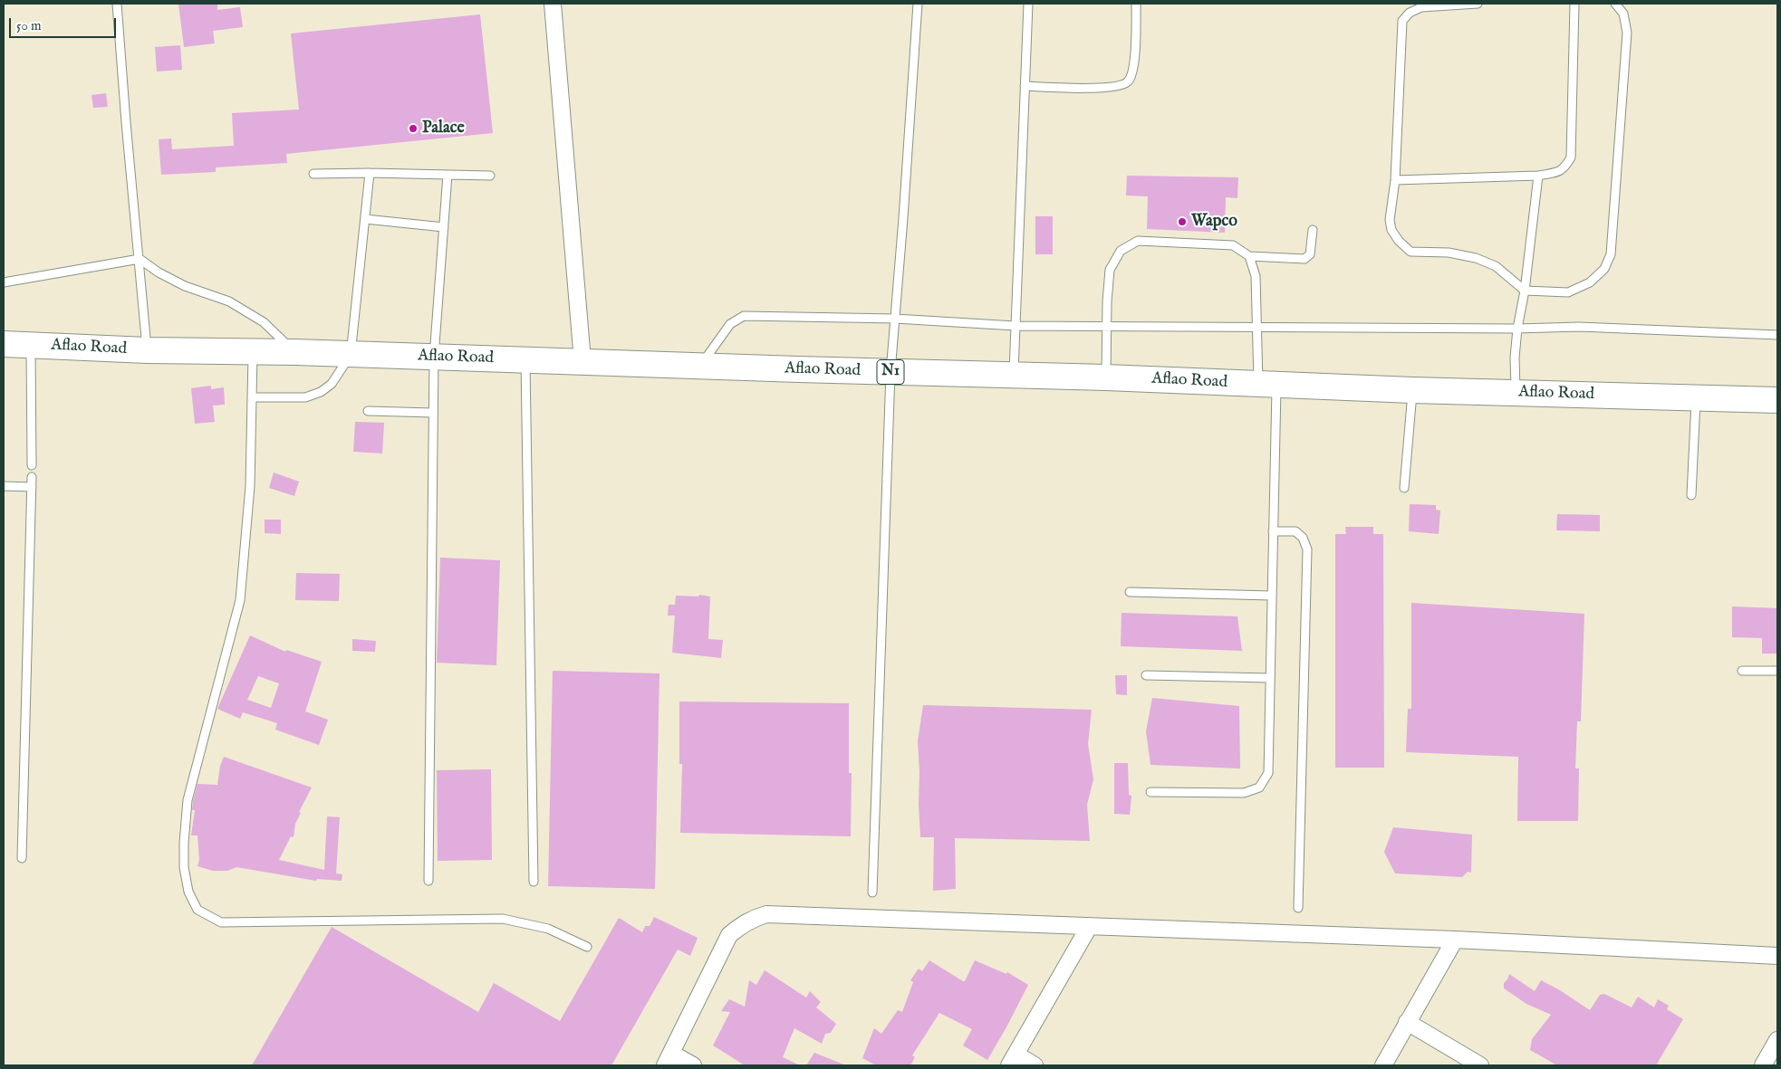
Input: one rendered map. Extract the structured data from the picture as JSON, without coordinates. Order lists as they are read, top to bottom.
{
  "streets": {
    "highway": ["Aflao Road", "N1"]
  },
  "places": ["Palace", "Wapco"],
  "scale_bar": "50 m"
}
